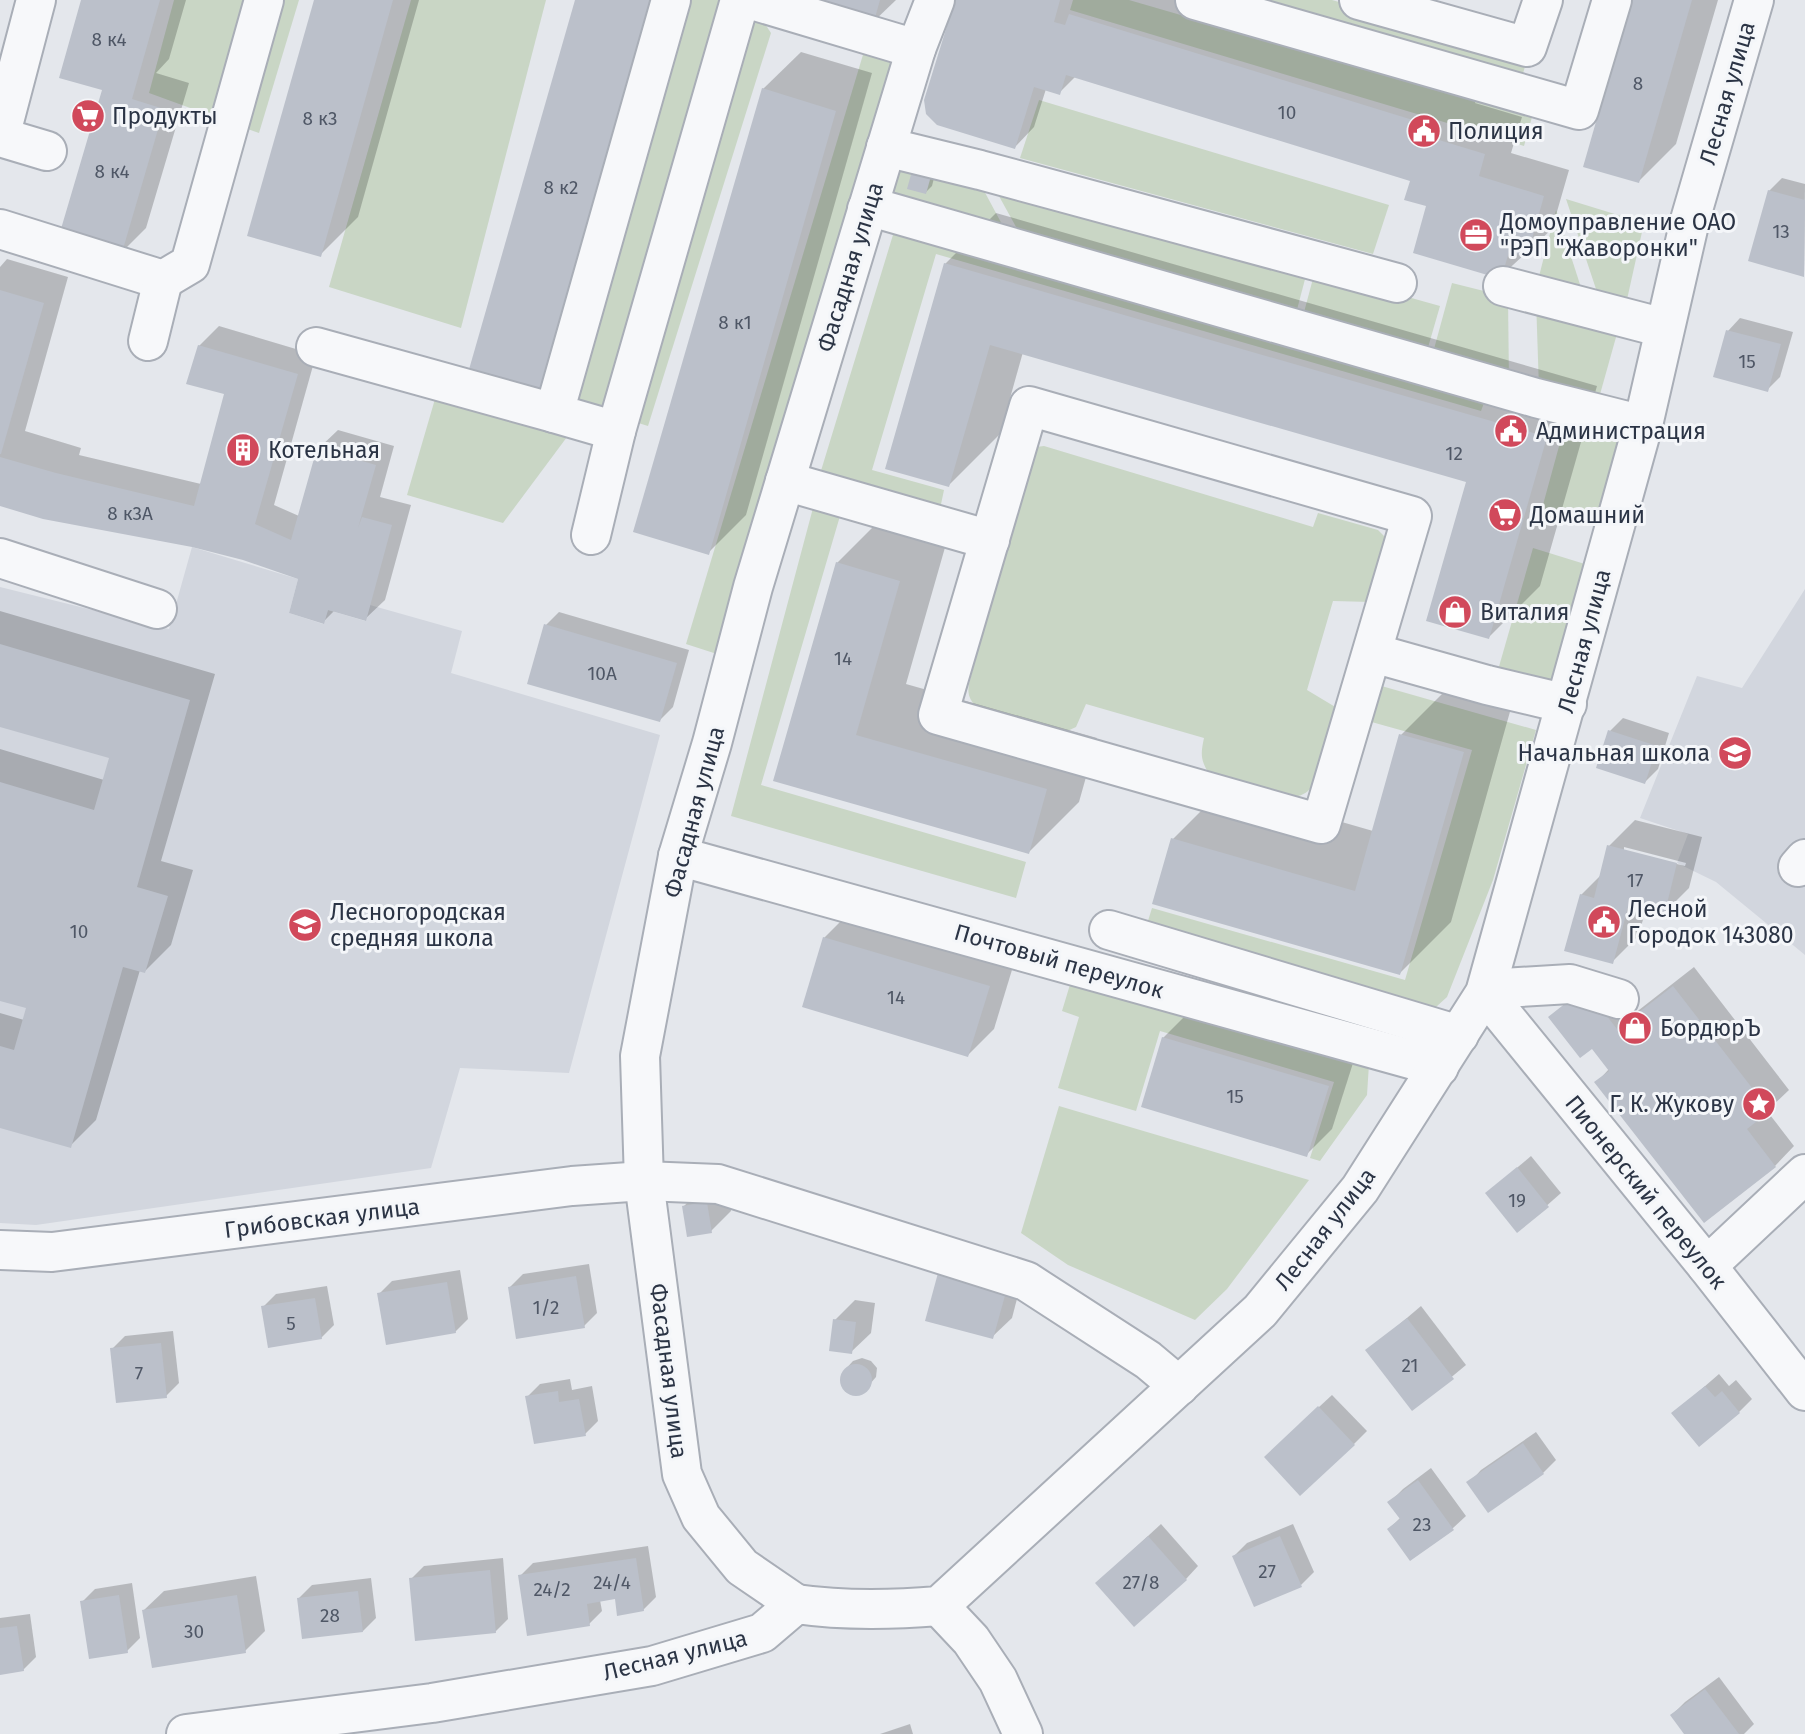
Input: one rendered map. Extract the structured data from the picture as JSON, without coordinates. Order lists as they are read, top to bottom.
{
  "streets": {
    "street": [
      "Лесная улица",
      "Фасадная улица",
      "Почтовый переулок",
      "Пионерский переулок",
      "Грибовская улица"
    ]
  },
  "crossings": [
    ["Лесная улица", "Фасадная улица"],
    ["Лесная улица", "Почтовый переулок"],
    ["Лесная улица", "Пионерский переулок"],
    ["Лесная улица", "Грибовская улица"],
    ["Фасадная улица", "Почтовый переулок"],
    ["Фасадная улица", "Грибовская улица"]
  ],
  "places": {
    "supermarket": ["Продукты", "Домашний"],
    "public building": ["Полиция", "Администрация", "Лесной Городок 143080"],
    "office": ["Домоуправление ОАО \"РЭП \"Жаворонки\""],
    "building": ["Котельная"],
    "shop": ["Виталия", "БордюрЪ"],
    "school or university": ["Начальная школа", "Лесногородская средняя школа"],
    "place": ["Г. К. Жукову"]
  },
  "house_numbers": [
    "8 к4",
    "8",
    "10",
    "8 к3",
    "8 к4",
    "8 к2",
    "13",
    "8 к1",
    "15",
    "12",
    "8 к3А",
    "14",
    "10А",
    "17",
    "10",
    "14",
    "15",
    "19",
    "1/2",
    "5",
    "21",
    "7",
    "23",
    "27",
    "24/4",
    "27/8",
    "24/2",
    "28",
    "30"
  ]
}
